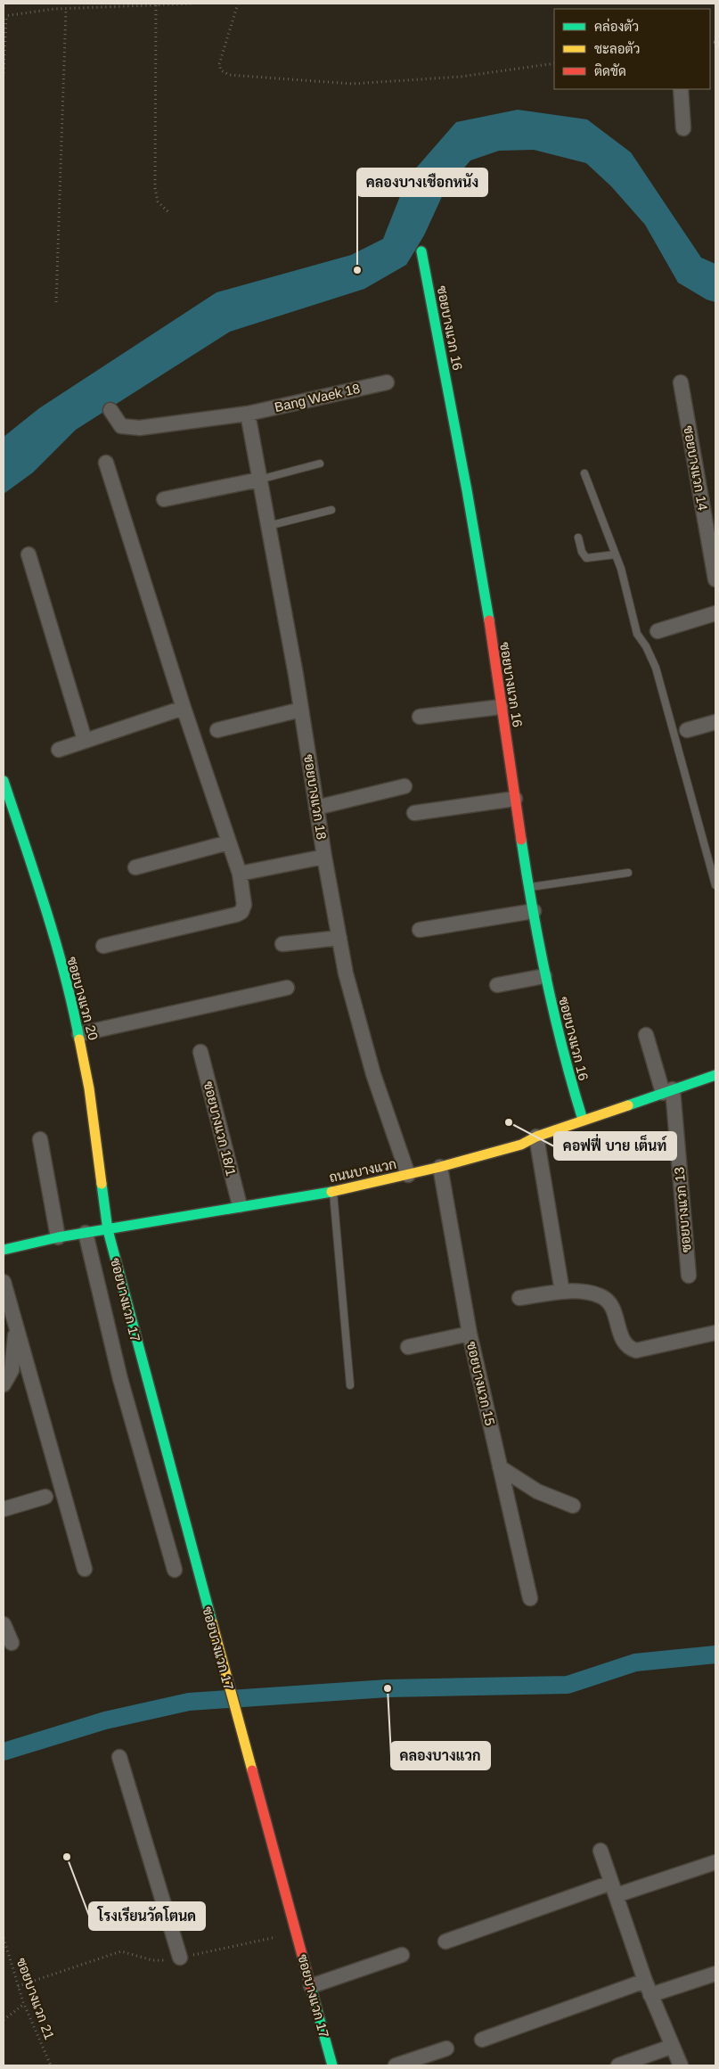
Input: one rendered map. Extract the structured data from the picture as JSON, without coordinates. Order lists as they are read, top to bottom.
{
  "streets": {
    "street": [
      "ซอยบางแวก 16",
      "Bang Waek 18",
      "ซอยบางแวก 14",
      "ซอยบางแวก 18",
      "ซอยบางแวก 20",
      "ซอยบางแวก 18/1",
      "ถนนบางแวก",
      "ซอยบางแวก 13",
      "ซอยบางแวก 17",
      "ซอยบางแวก 15"
    ],
    "path": ["ซอยบางแวก 21"]
  },
  "crossings": [
    ["ซอยบางแวก 16", "ถนนบางแวก"],
    ["Bang Waek 18", "ซอยบางแวก 18"],
    ["ซอยบางแวก 18", "ถนนบางแวก"],
    ["ซอยบางแวก 20", "ถนนบางแวก"],
    ["ซอยบางแวก 20", "ซอยบางแวก 17"],
    ["ซอยบางแวก 18/1", "ถนนบางแวก"],
    ["ถนนบางแวก", "ซอยบางแวก 13"],
    ["ถนนบางแวก", "ซอยบางแวก 17"],
    ["ถนนบางแวก", "ซอยบางแวก 15"]
  ],
  "places": [
    "คลองบางเชือกหนัง",
    "คอฟฟี่ บาย เต็นท์",
    "คลองบางแวก",
    "โรงเรียนวัดโตนด"
  ],
  "legend": ["คล่องตัว", "ชะลอตัว", "ติดขัด"]
}
